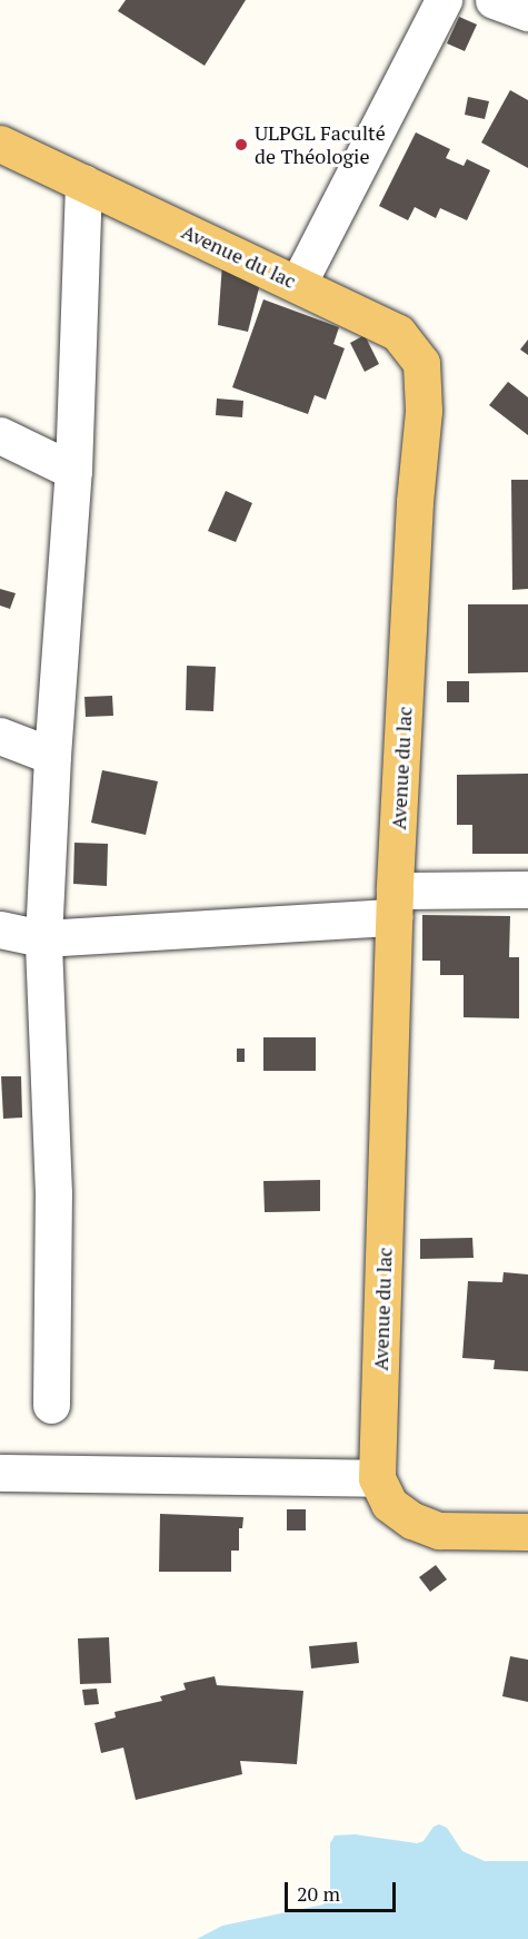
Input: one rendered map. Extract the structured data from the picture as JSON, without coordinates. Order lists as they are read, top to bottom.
{
  "streets": {
    "main road": ["Avenue du lac"]
  },
  "places": ["ULPGL Faculté de Théologie"],
  "scale_bar": "20 m"
}
